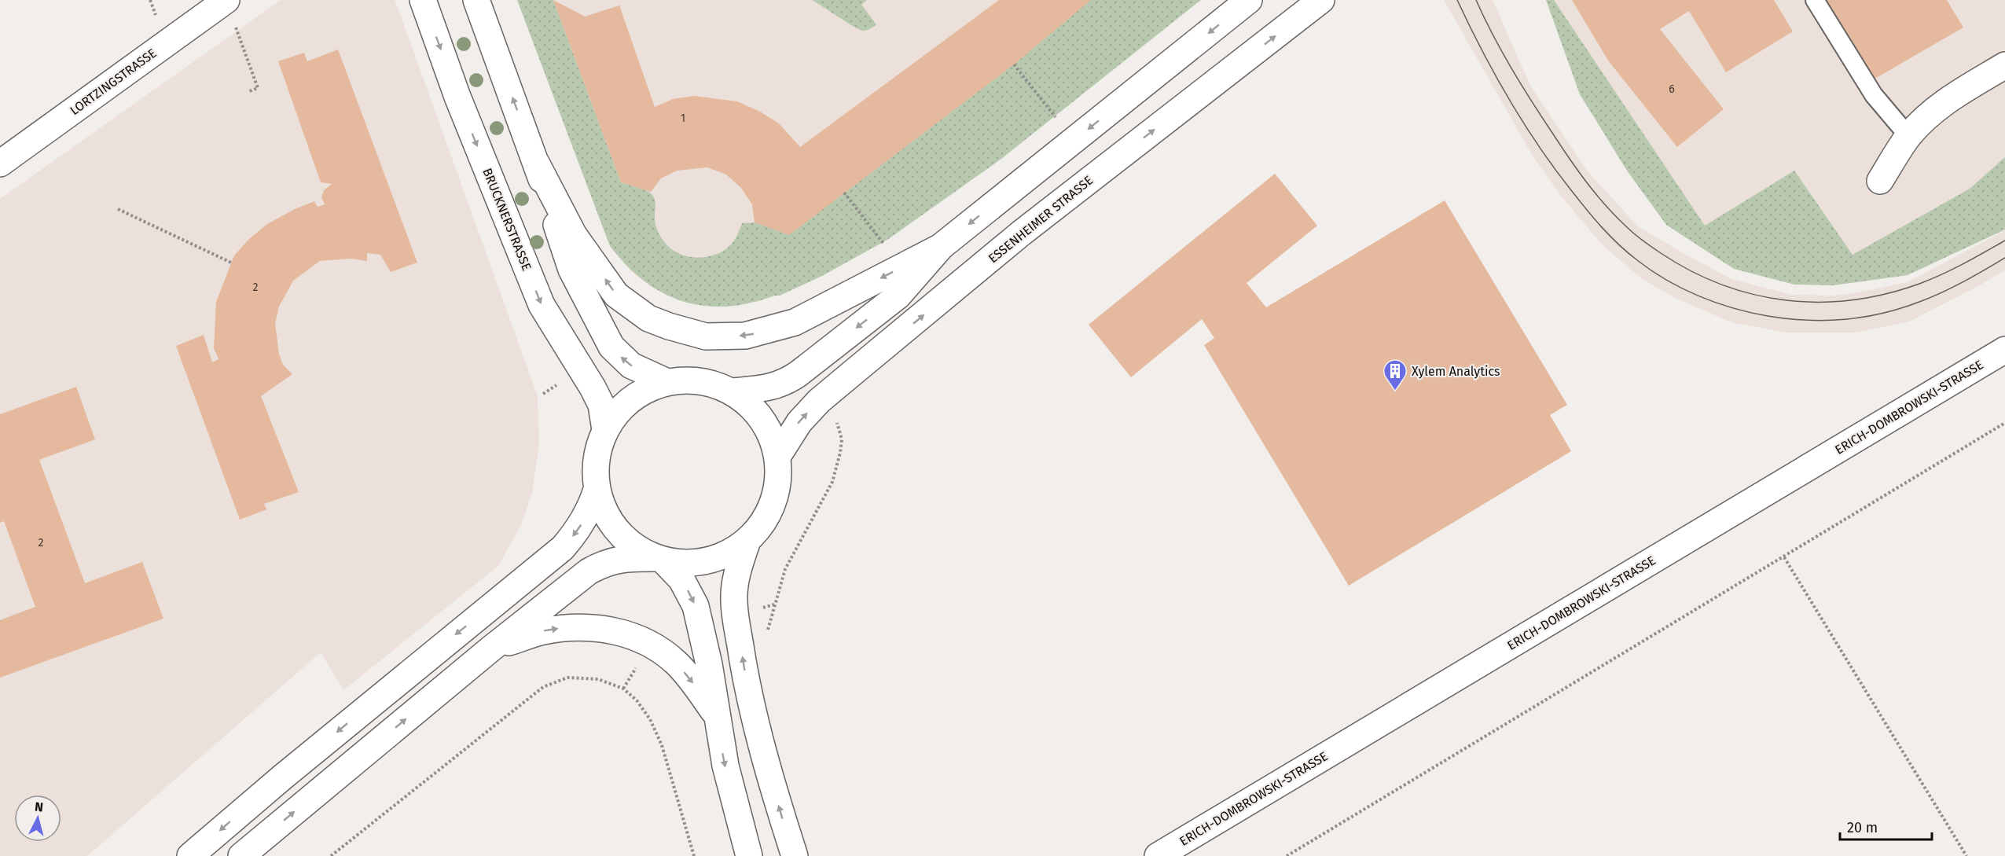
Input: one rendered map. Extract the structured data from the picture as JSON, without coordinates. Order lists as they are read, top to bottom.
{
  "streets": {
    "main road": [
      "LORTZINGSTRASSE",
      "BRUCKNERSTRASSE",
      "ESSENHEIMER STRASSE",
      "ERICH-DOMBROWSKI-STRASSE"
    ]
  },
  "places": {
    "building": ["Xylem Analytics"]
  },
  "house_numbers": [
    "6",
    "1",
    "2",
    "2"
  ],
  "scale_bar": "20 m",
  "north": "top"
}
